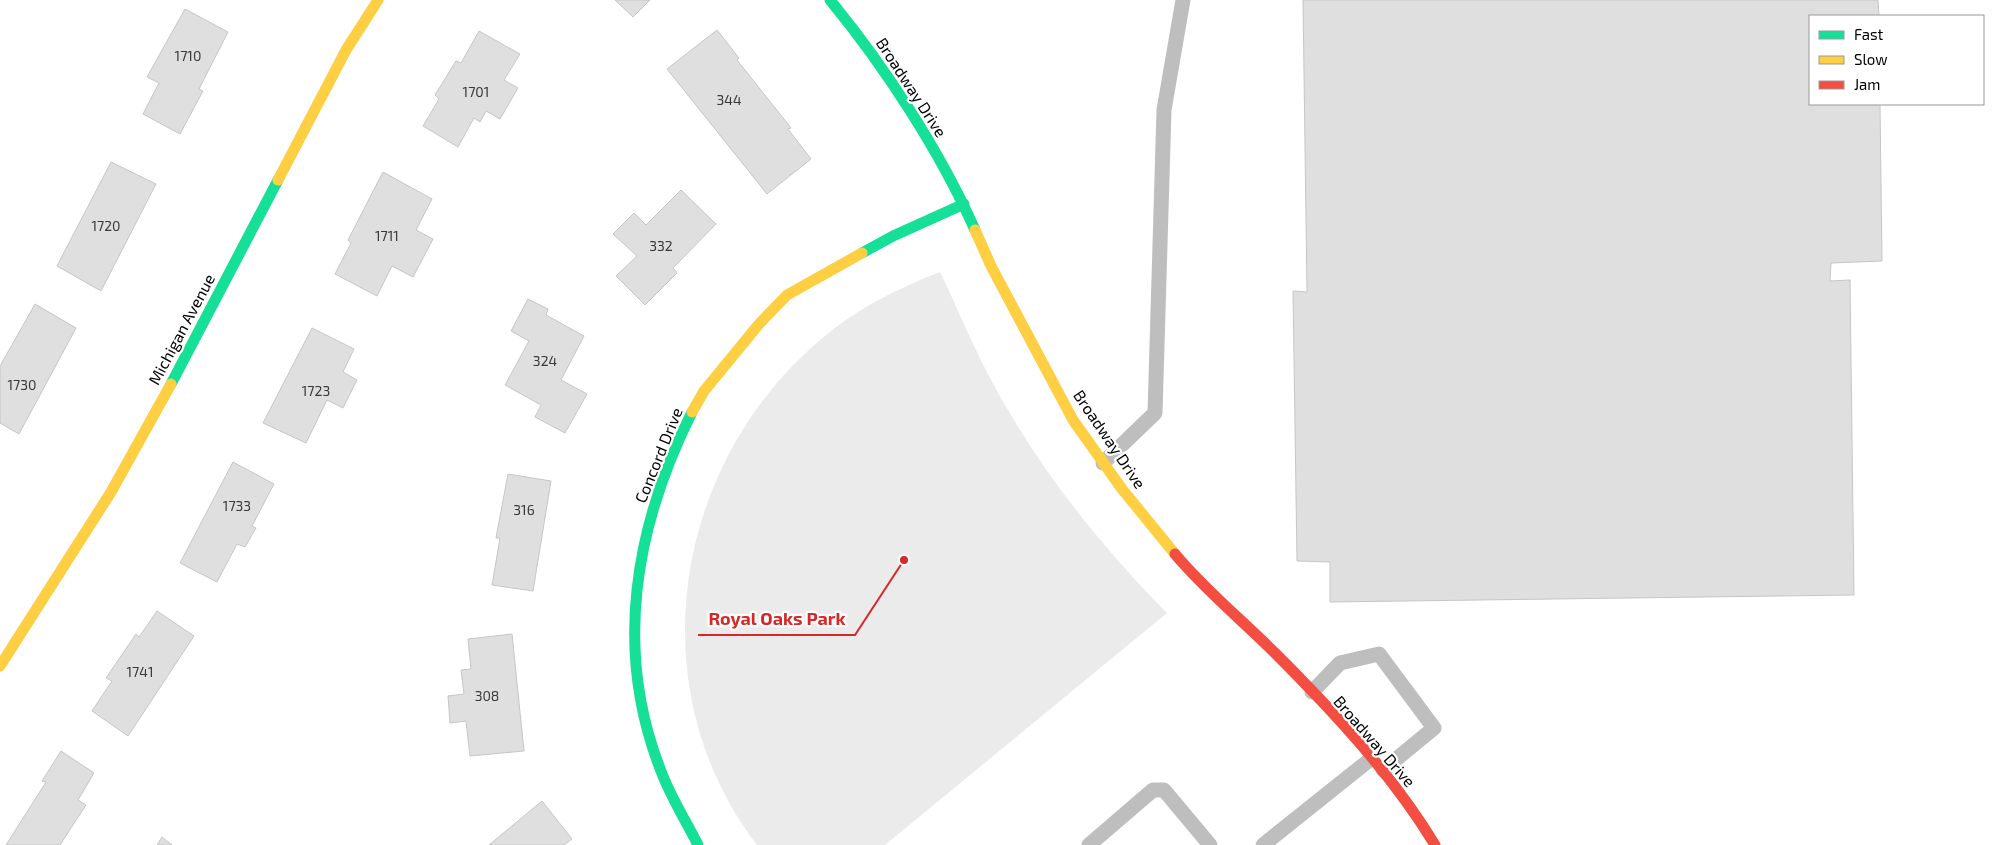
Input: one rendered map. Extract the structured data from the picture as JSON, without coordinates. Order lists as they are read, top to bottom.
{
  "streets": {
    "street": ["Broadway Drive", "Michigan Avenue", "Concord Drive"]
  },
  "crossings": [
    ["Broadway Drive", "Concord Drive"]
  ],
  "places": ["Royal Oaks Park"],
  "house_numbers": [
    "1710",
    "1701",
    "344",
    "1720",
    "1711",
    "332",
    "324",
    "1730",
    "1723",
    "1733",
    "316",
    "1741",
    "308"
  ],
  "legend": ["Fast", "Slow", "Jam"]
}
